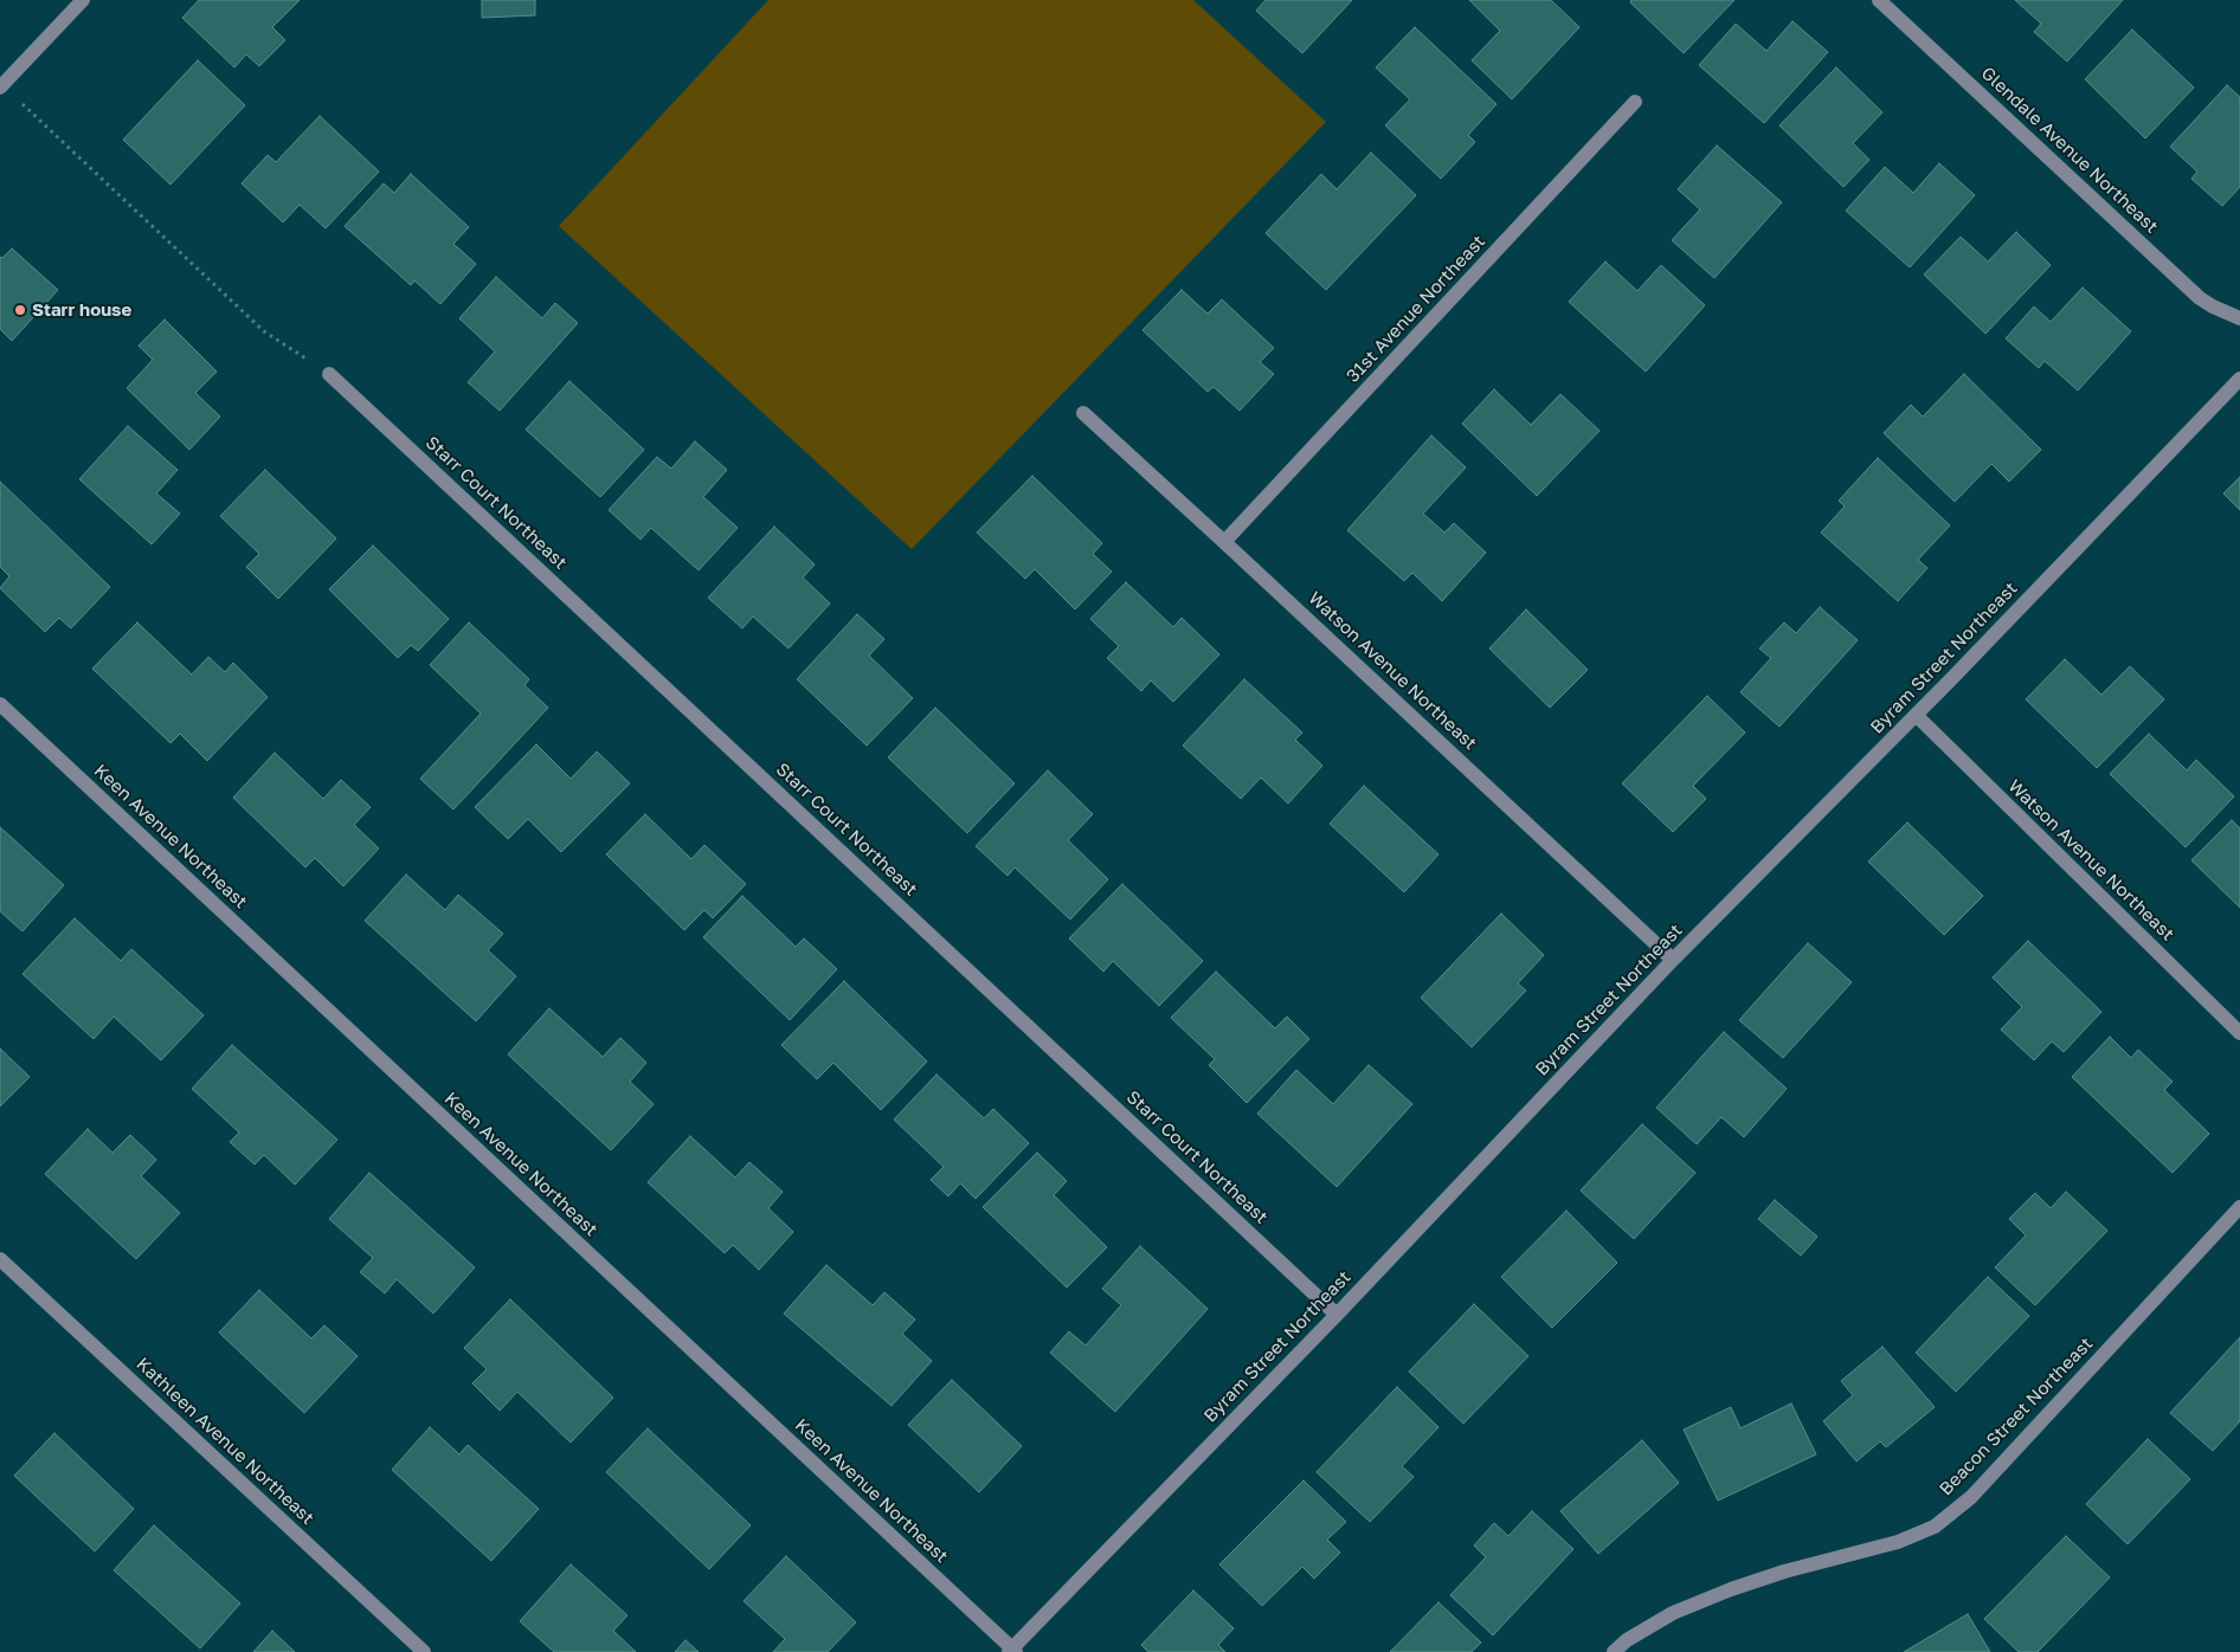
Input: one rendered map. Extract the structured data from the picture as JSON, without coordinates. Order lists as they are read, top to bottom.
{
  "streets": {
    "street": [
      "Glendale Avenue Northeast",
      "31st Avenue Northeast",
      "Starr Court Northeast",
      "Byram Street Northeast",
      "Watson Avenue Northeast",
      "Keen Avenue Northeast",
      "Beacon Street Northeast",
      "Kathleen Avenue Northeast"
    ]
  },
  "crossings": [
    ["31st Avenue Northeast", "Watson Avenue Northeast"],
    ["Starr Court Northeast", "Byram Street Northeast"],
    ["Byram Street Northeast", "Watson Avenue Northeast"],
    ["Byram Street Northeast", "Keen Avenue Northeast"]
  ],
  "places": ["Starr house"]
}
